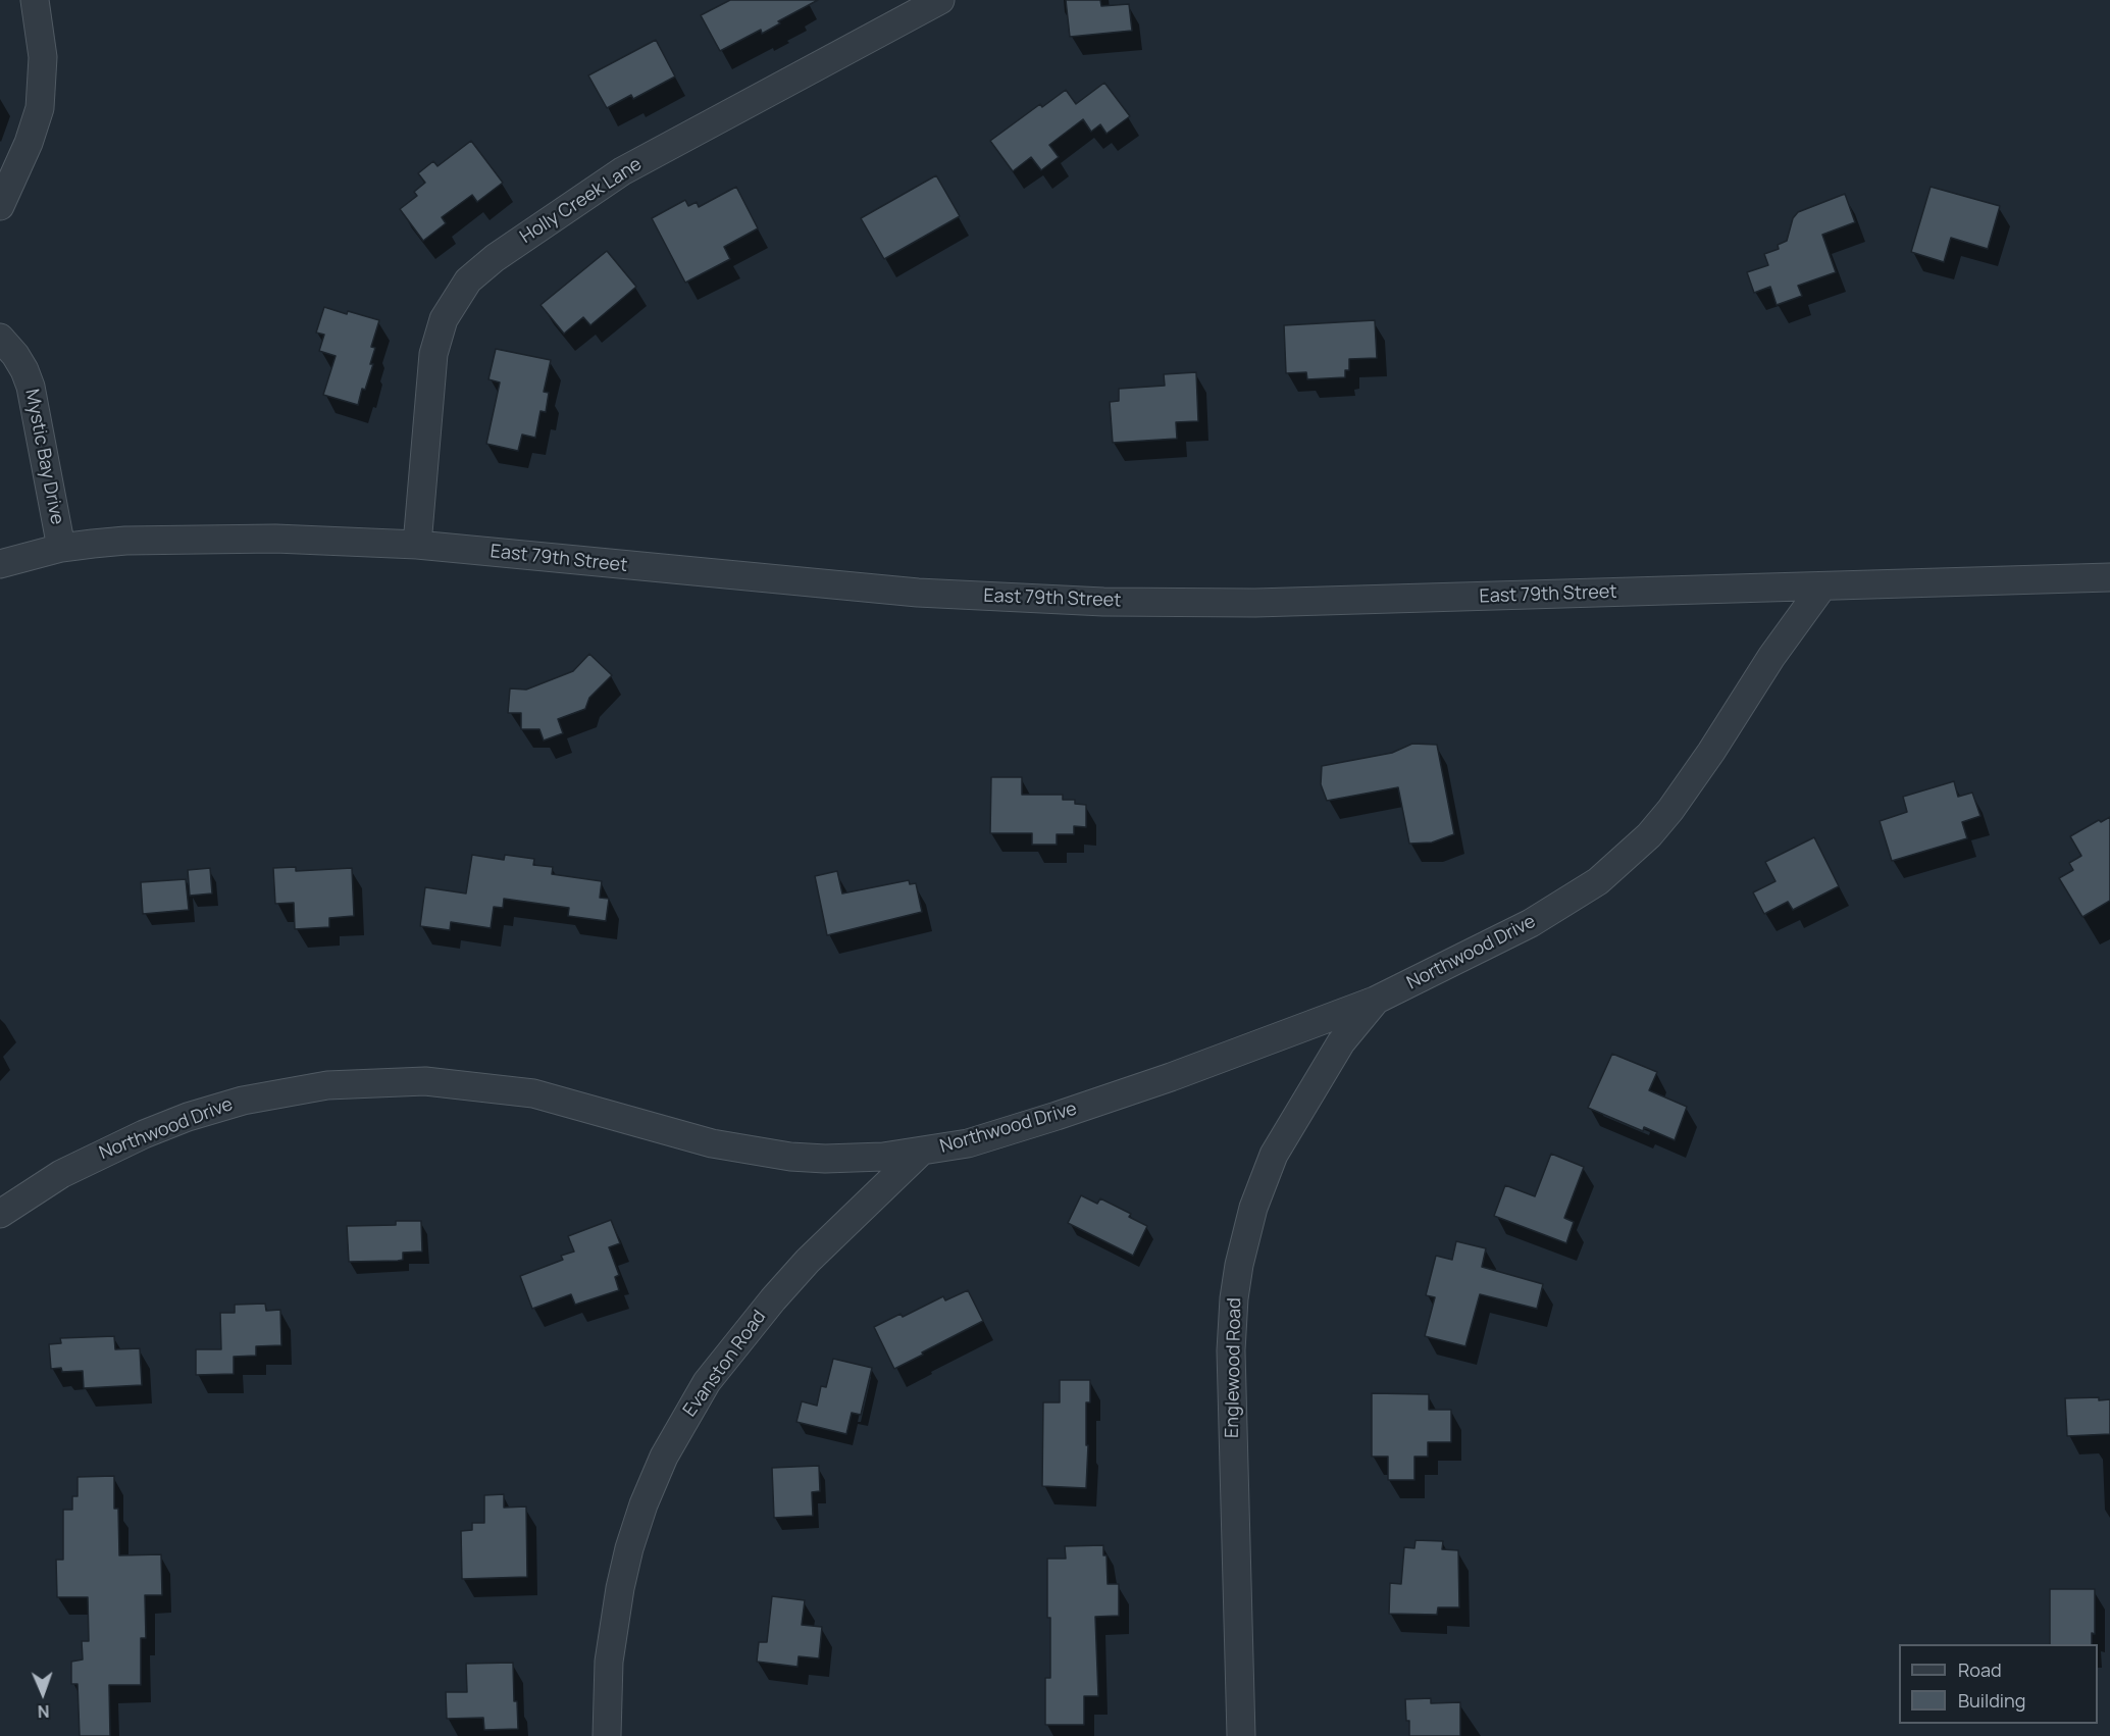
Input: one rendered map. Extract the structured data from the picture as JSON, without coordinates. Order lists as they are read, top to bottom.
{
  "streets": {
    "street": [
      "Holly Creek Lane",
      "Mystic Bay Drive",
      "East 79th Street",
      "Northwood Drive",
      "Evanston Road",
      "Englewood Road"
    ]
  },
  "crossings": [
    ["Holly Creek Lane", "East 79th Street"],
    ["Mystic Bay Drive", "East 79th Street"],
    ["East 79th Street", "Northwood Drive"],
    ["Northwood Drive", "Evanston Road"],
    ["Northwood Drive", "Englewood Road"]
  ],
  "legend": ["Road", "Building"],
  "north": "bottom"
}
